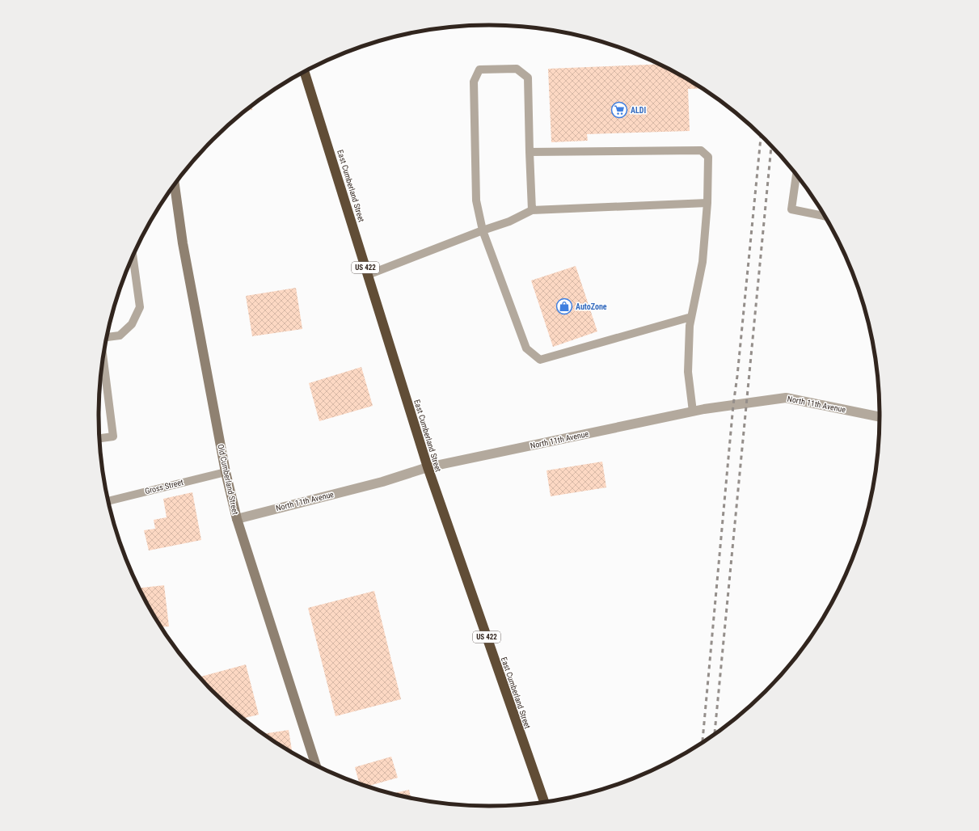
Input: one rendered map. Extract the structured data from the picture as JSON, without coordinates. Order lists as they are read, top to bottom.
{
  "streets": {
    "highway": ["East Cumberland Street", "US 422"],
    "street": ["North 11th Avenue", "Old Cumberland Street"],
    "lane": ["Gross Street"]
  },
  "crossings": [
    ["East Cumberland Street", "North 11th Avenue"],
    ["North 11th Avenue", "Old Cumberland Street"],
    ["Old Cumberland Street", "Gross Street"]
  ],
  "places": {
    "supermarket": ["ALDI"],
    "shop": ["AutoZone"]
  }
}
